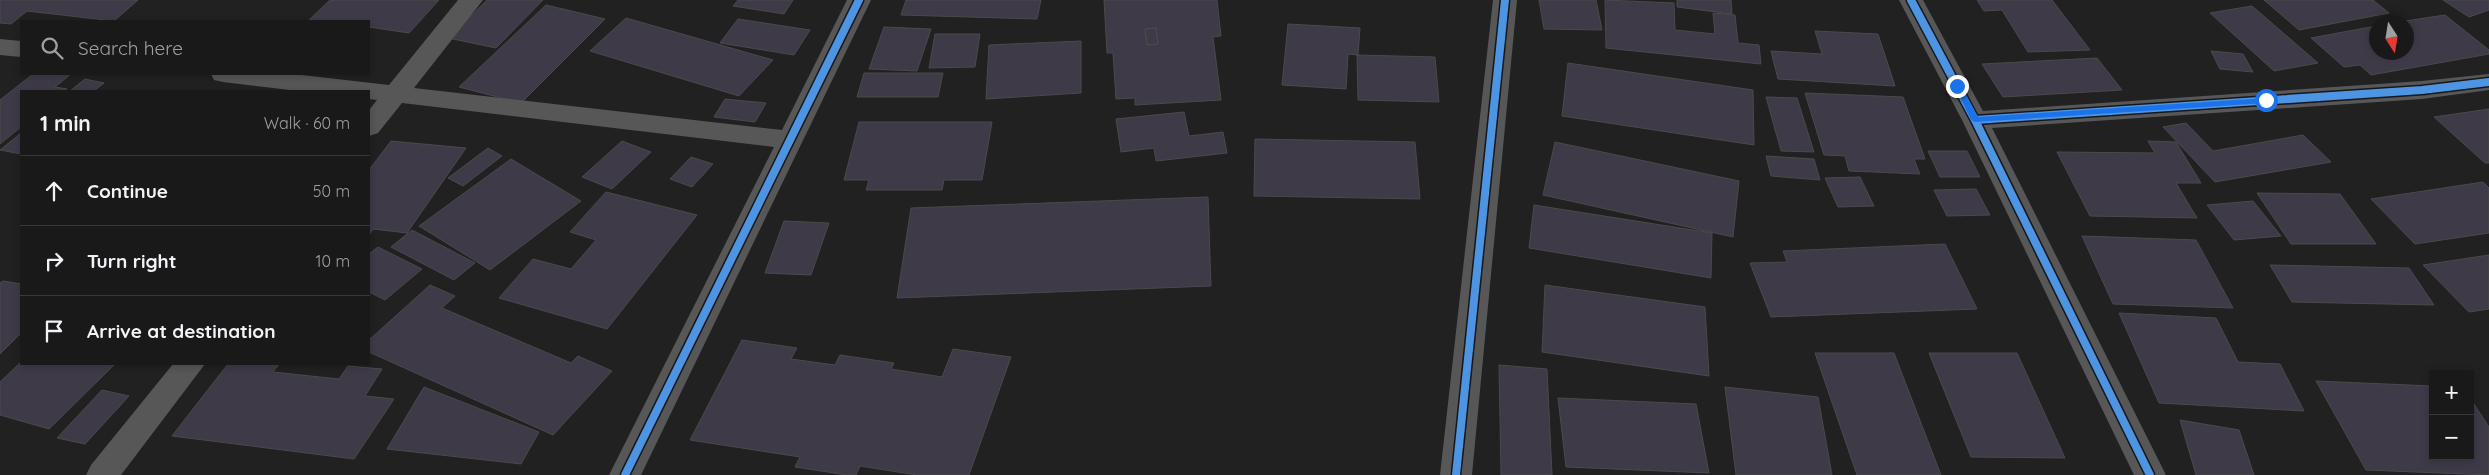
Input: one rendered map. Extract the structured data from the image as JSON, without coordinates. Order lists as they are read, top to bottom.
{
  "north": "bottom",
  "page": {
    "search": "Search here",
    "heading": ["1 min", "Walk · 60 m"],
    "list": [
      ["Continue", "50 m"],
      ["Turn right", "10 m"],
      "Arrive at destination"
    ],
    "map_buttons": ["+", "−"]
  }
}
